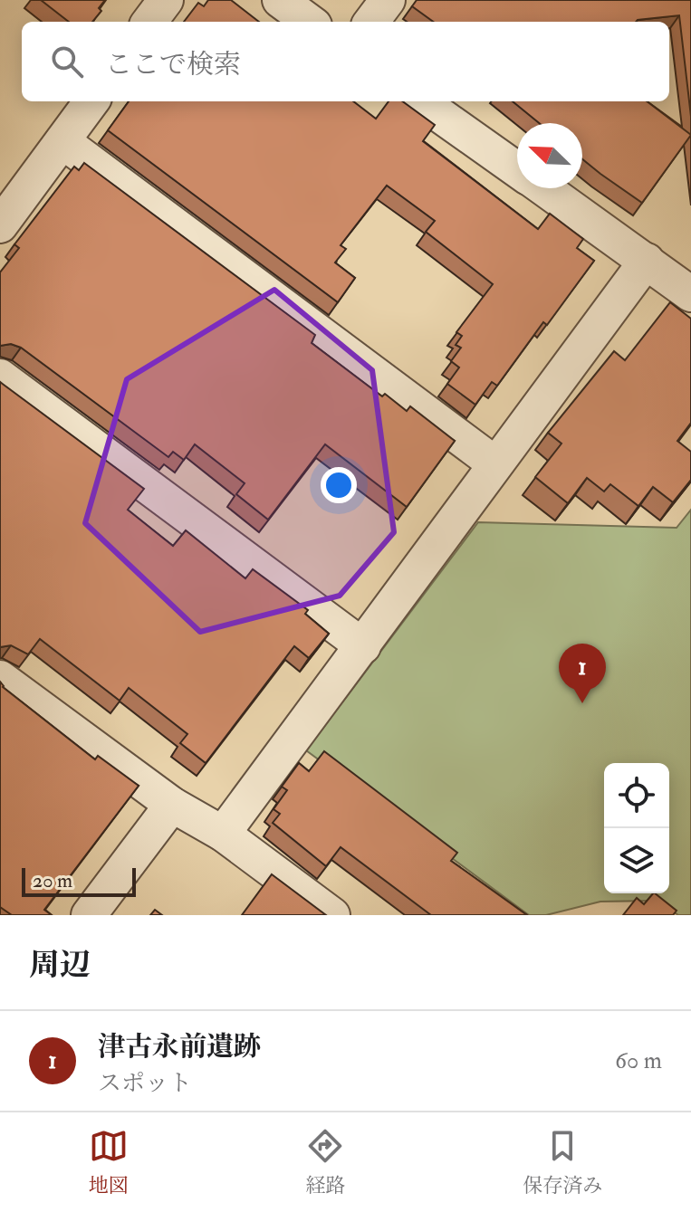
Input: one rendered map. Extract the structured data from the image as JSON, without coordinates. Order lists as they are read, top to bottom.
{
  "scale_bar": "20 m",
  "north": "top left",
  "page": {
    "search": "ここで検索",
    "pins": "1",
    "scale": "20 m",
    "heading": "周辺",
    "list": [
      {
        "mark": "1",
        "name": "津古永前遺跡",
        "note": "スポット",
        "value": "60 m"
      }
    ],
    "nav": ["地図", "経路", "保存済み"]
  }
}
